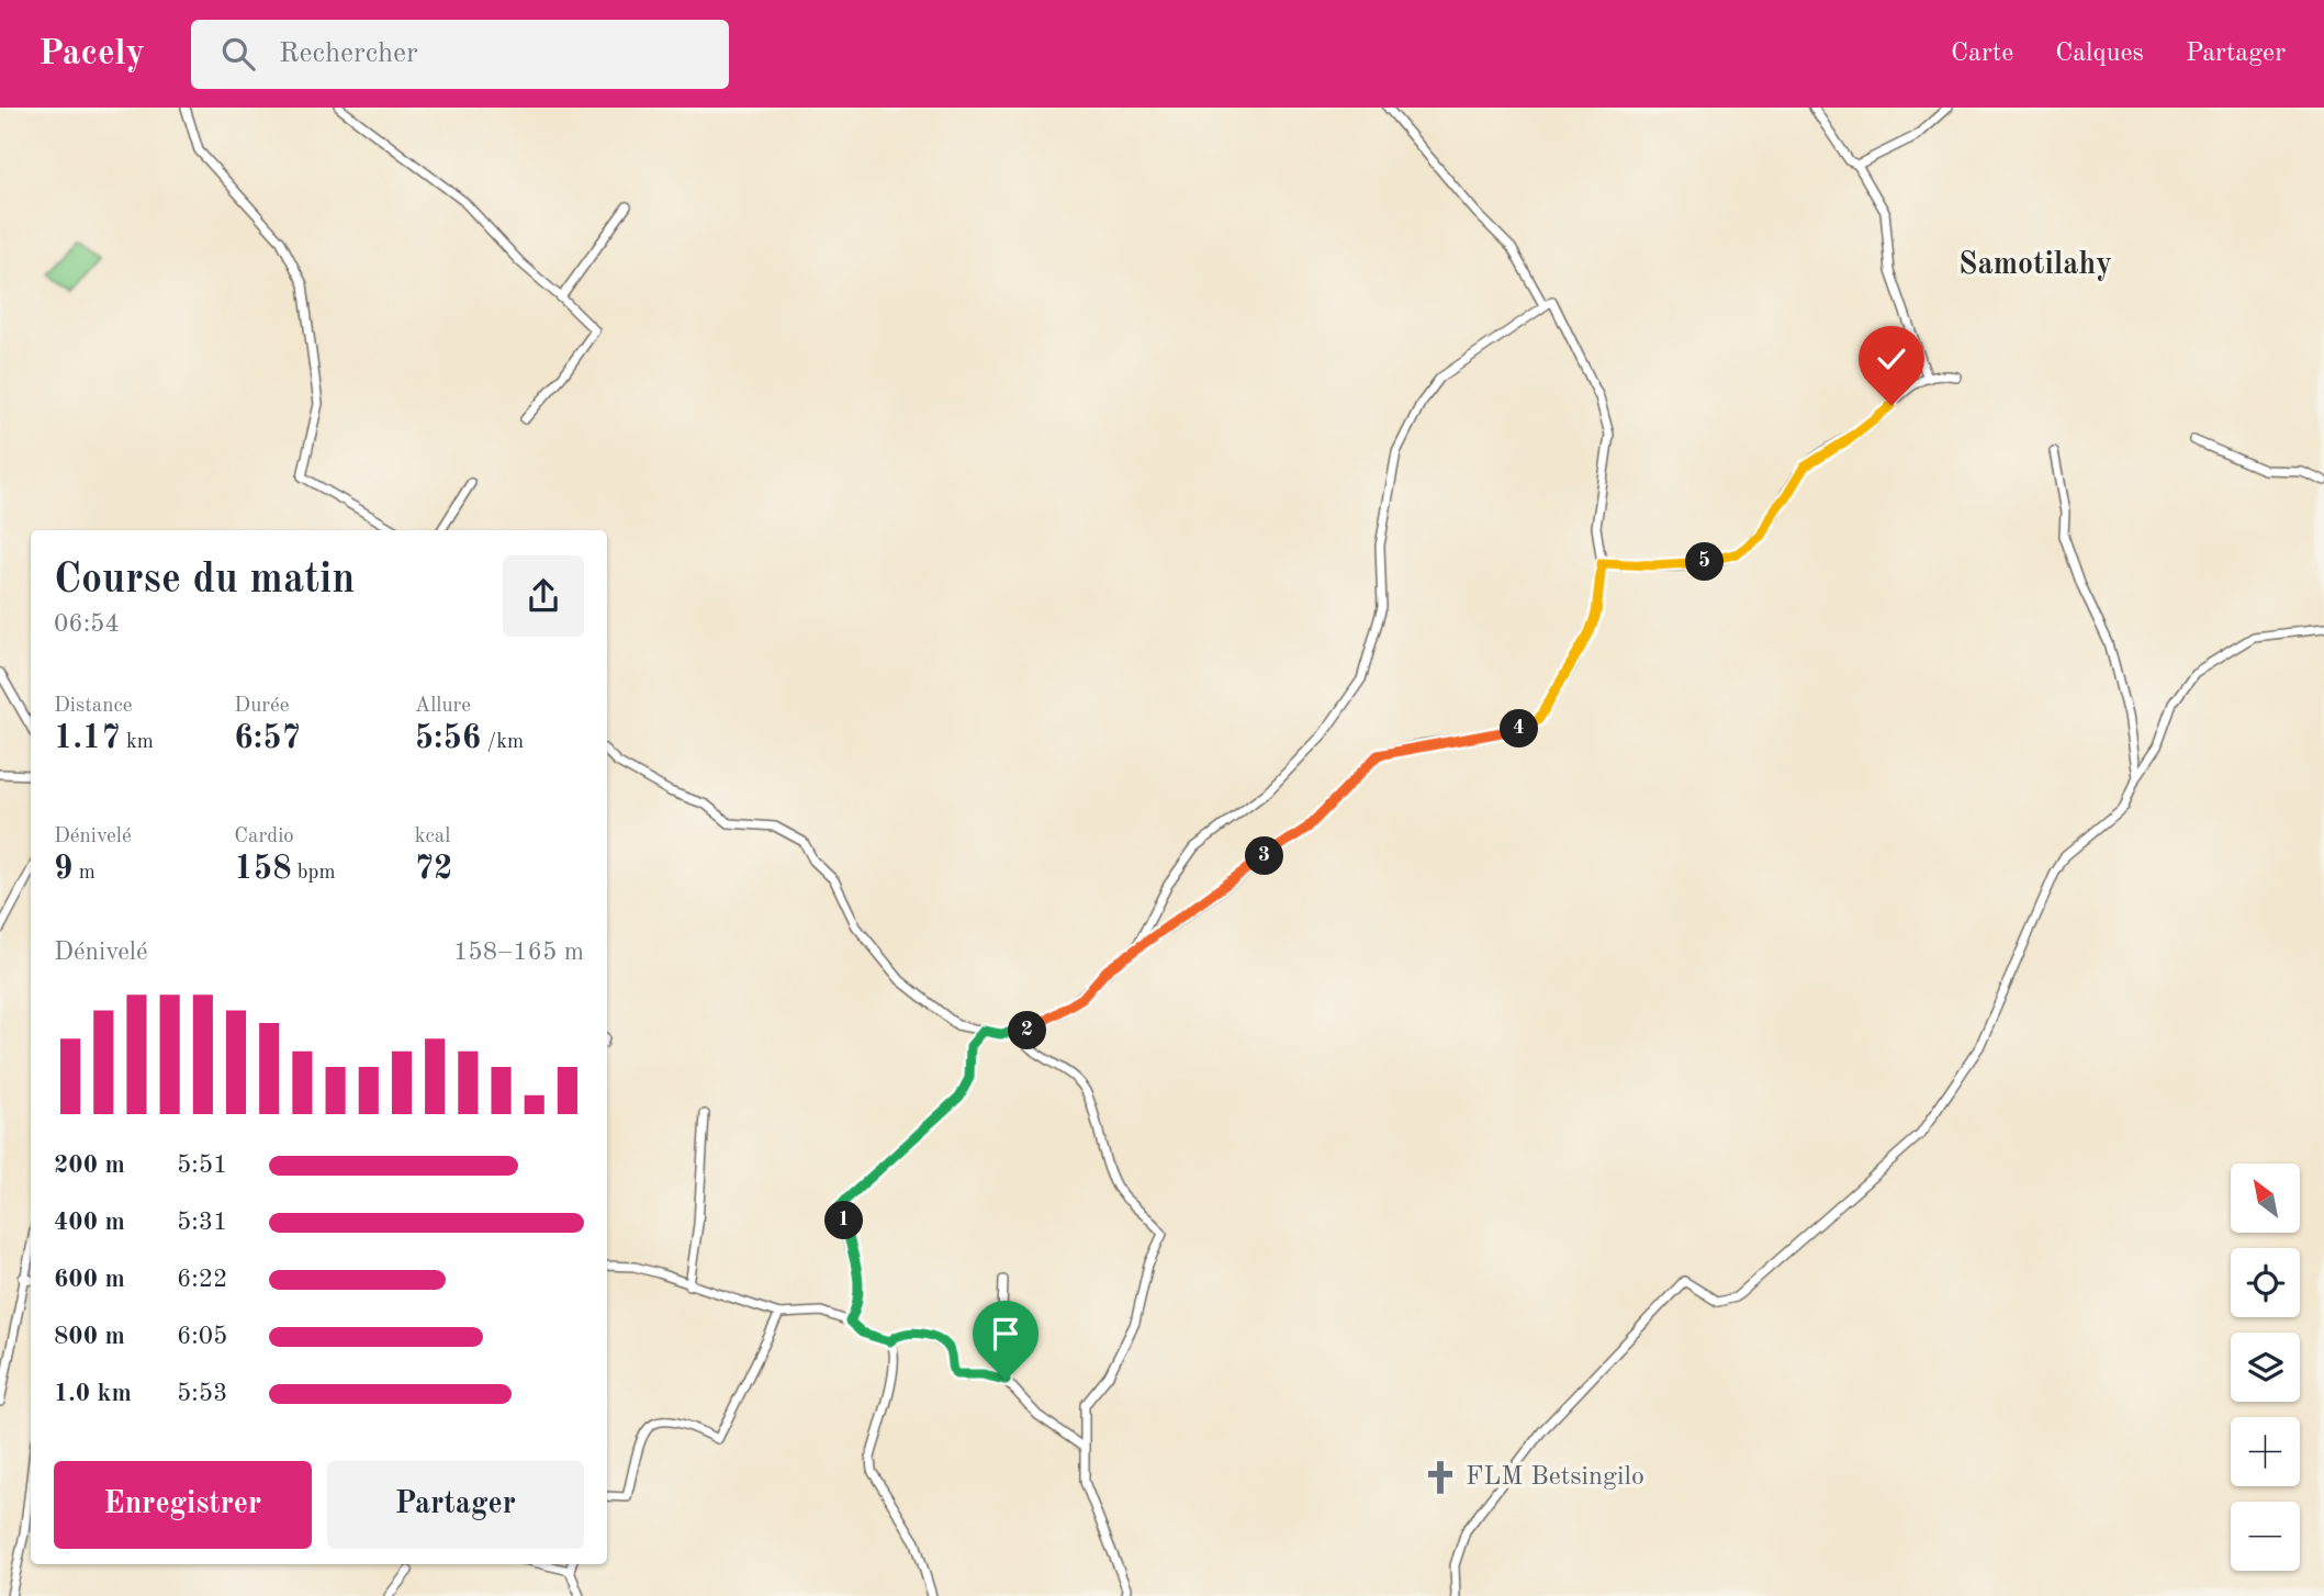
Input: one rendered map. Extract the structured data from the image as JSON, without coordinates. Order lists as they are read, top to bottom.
{
  "districts": ["Samotilahy"],
  "places": {
    "church": ["FLM Betsingilo"]
  },
  "north": "top left",
  "page": {
    "header": "Pacely",
    "search": "Rechercher",
    "nav": ["Carte", "Calques", "Partager"],
    "heading": ["Course du matin", "06:54"],
    "pins": [
      "5",
      "4",
      "3",
      "2",
      "1"
    ],
    "stats": [
      ["Distance", "1.17 km"],
      ["Durée", "6:57"],
      ["Allure", "5:56 /km"],
      ["Dénivelé", "9 m"],
      ["Cardio", "158 bpm"],
      ["kcal", "72"]
    ],
    "chart": ["Dénivelé", "158–165 m"],
    "list": [
      {
        "name": "200 m",
        "note": "5:51"
      },
      {
        "name": "400 m",
        "note": "5:31"
      },
      {
        "name": "600 m",
        "note": "6:22"
      },
      {
        "name": "800 m",
        "note": "6:05"
      },
      {
        "name": "1.0 km",
        "note": "5:53"
      }
    ],
    "map_buttons": ["+", "−"],
    "buttons": ["Enregistrer", "Partager"]
  }
}
